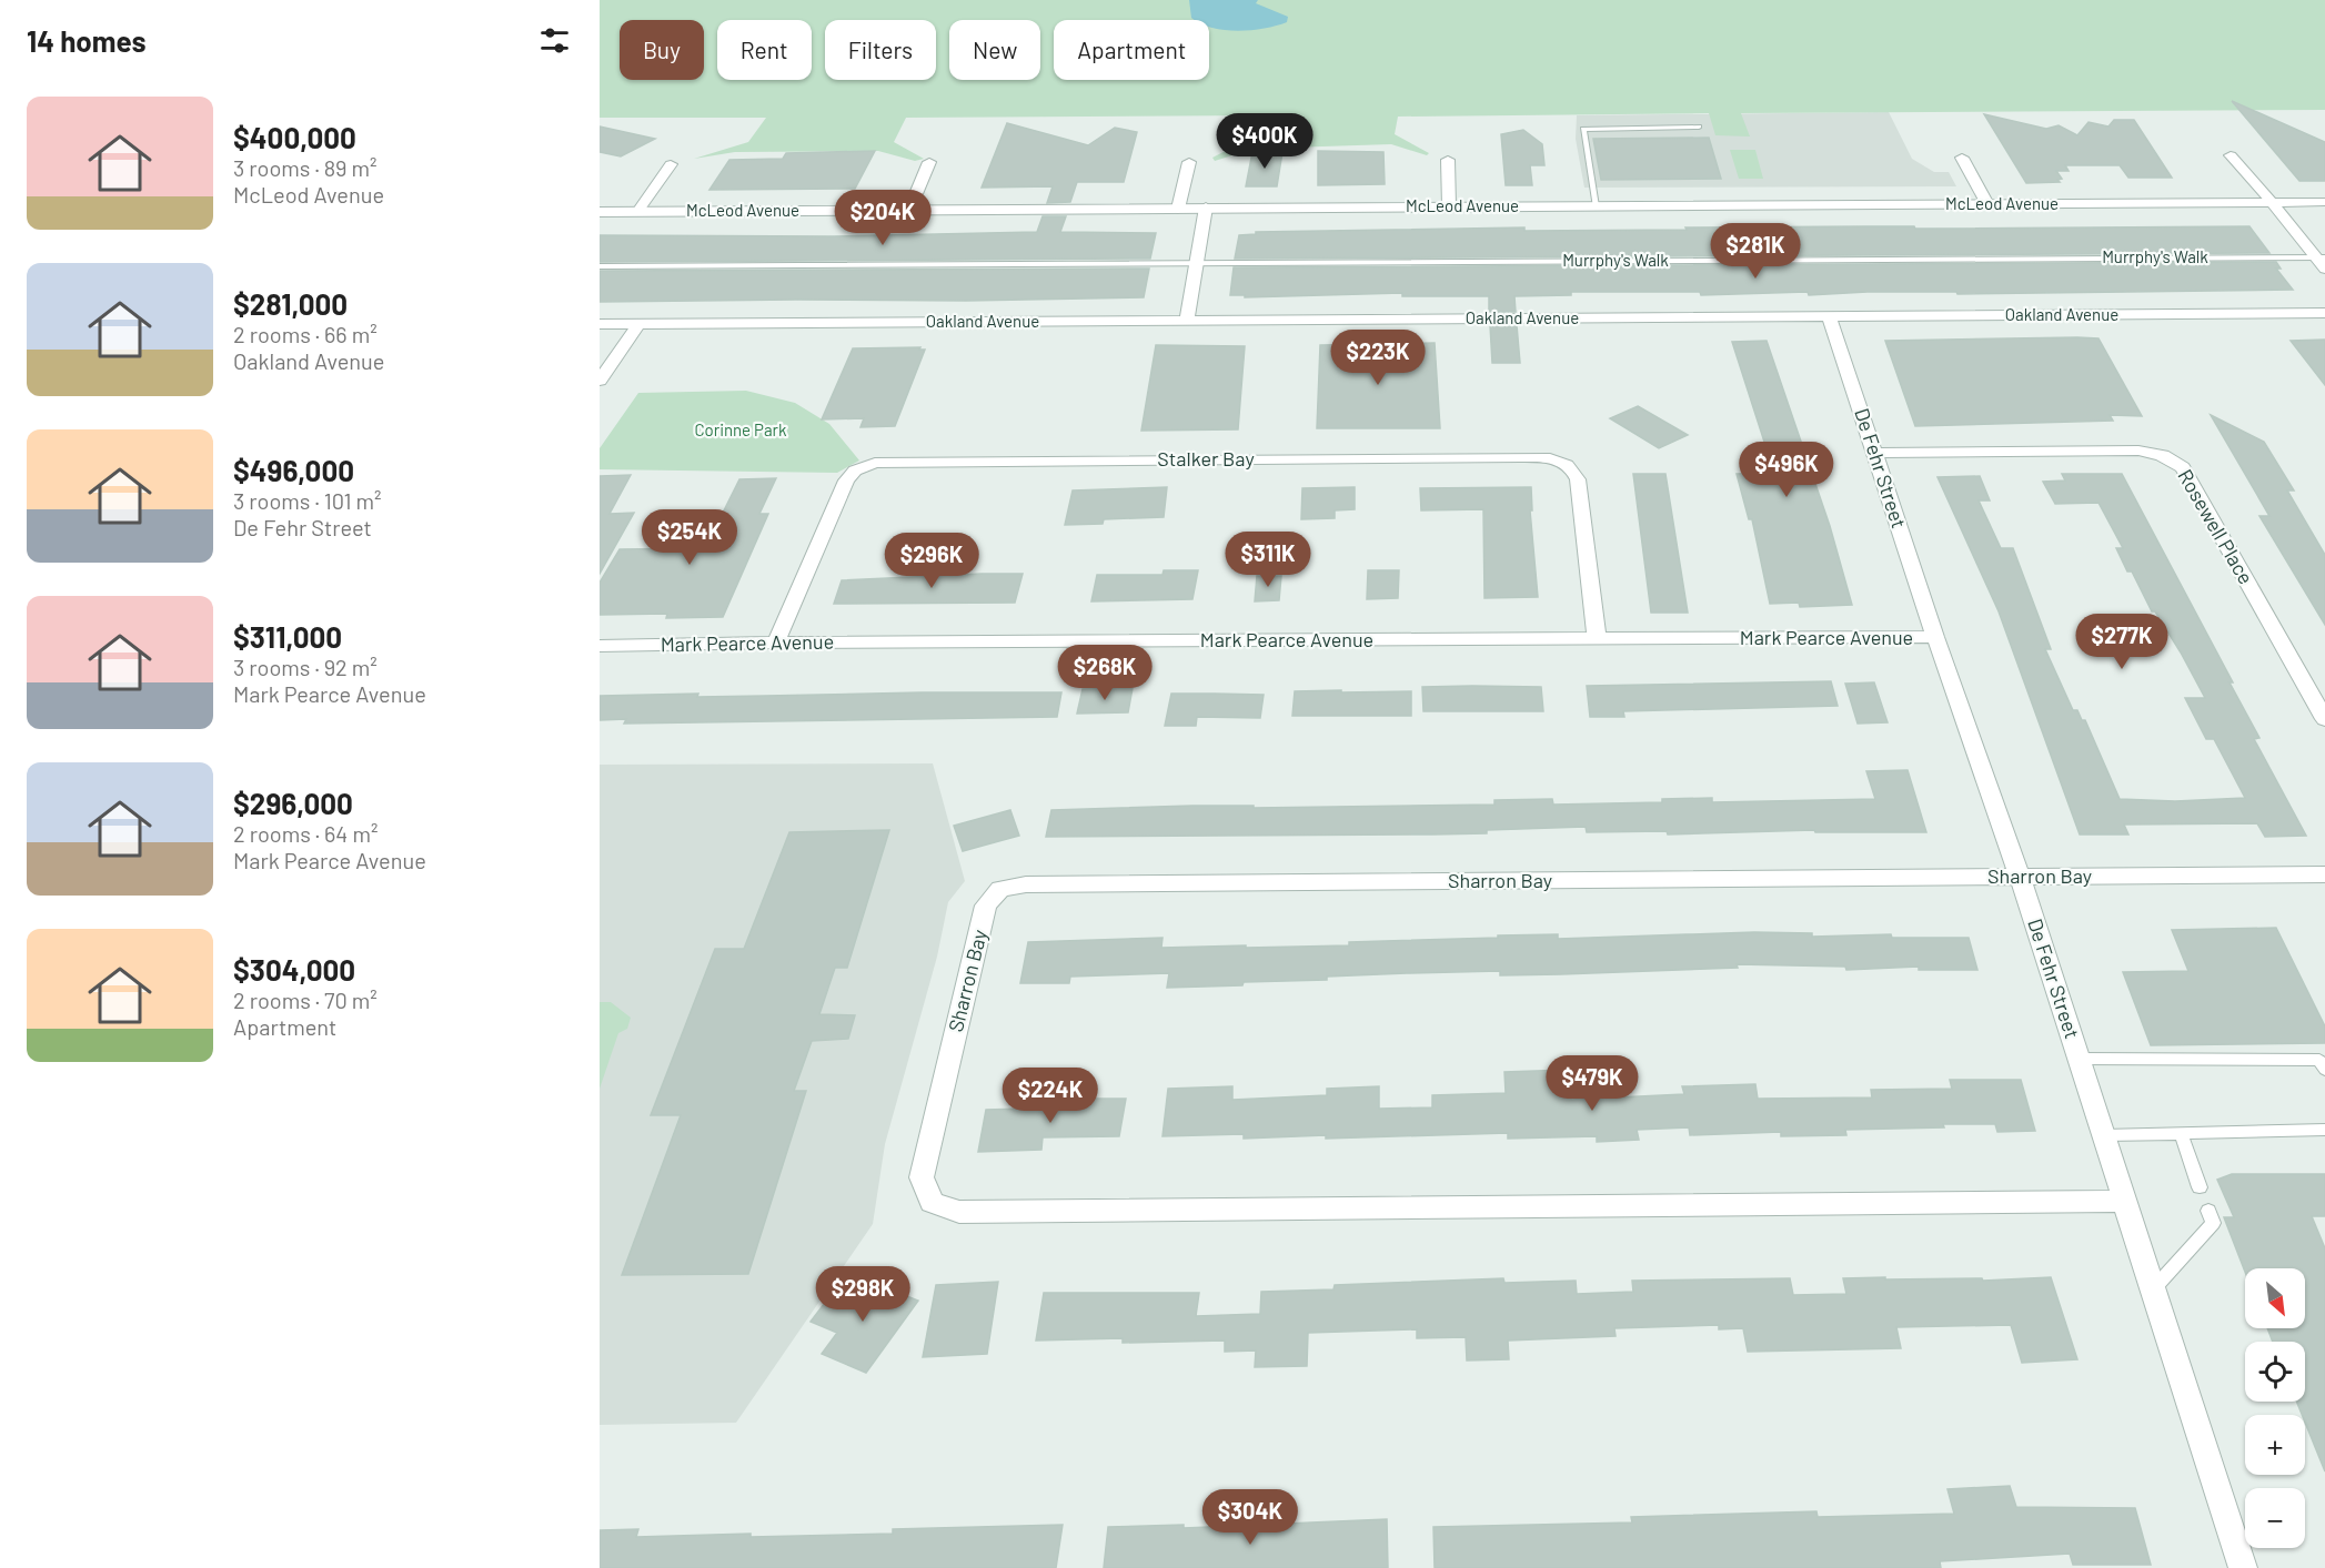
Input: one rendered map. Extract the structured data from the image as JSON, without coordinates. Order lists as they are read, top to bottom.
{
  "streets": {
    "street": [
      "McLeod Avenue",
      "Oakland Avenue",
      "Stalker Bay",
      "De Fehr Street",
      "Rosewell Place",
      "Mark Pearce Avenue",
      "Sharron Bay"
    ],
    "lane": ["Murrphy's Walk"]
  },
  "crossings": [
    ["Oakland Avenue", "De Fehr Street"],
    ["Stalker Bay", "Mark Pearce Avenue"],
    ["De Fehr Street", "Rosewell Place"],
    ["De Fehr Street", "Mark Pearce Avenue"],
    ["De Fehr Street", "Sharron Bay"]
  ],
  "parks": ["Corinne Park"],
  "north": "bottom right",
  "page": {
    "heading": "14 homes",
    "chip": [
      "Buy",
      "Rent",
      "Filters",
      "New",
      "Apartment"
    ],
    "list": [
      {
        "name": "$400,000",
        "note": "3 rooms · 89 m² · McLeod Avenue"
      },
      {
        "name": "$281,000",
        "note": "2 rooms · 66 m² · Oakland Avenue"
      },
      {
        "name": "$496,000",
        "note": "3 rooms · 101 m² · De Fehr Street"
      },
      {
        "name": "$311,000",
        "note": "3 rooms · 92 m² · Mark Pearce Avenue"
      },
      {
        "name": "$296,000",
        "note": "2 rooms · 64 m² · Mark Pearce Avenue"
      },
      {
        "name": "$304,000",
        "note": "2 rooms · 70 m² · Apartment"
      }
    ],
    "price": [
      "$400K",
      "$204K",
      "$281K",
      "$223K",
      "$496K",
      "$254K",
      "$311K",
      "$296K",
      "$277K",
      "$268K",
      "$479K",
      "$224K",
      "$298K",
      "$304K"
    ],
    "map_buttons": ["+", "−"]
  }
}
